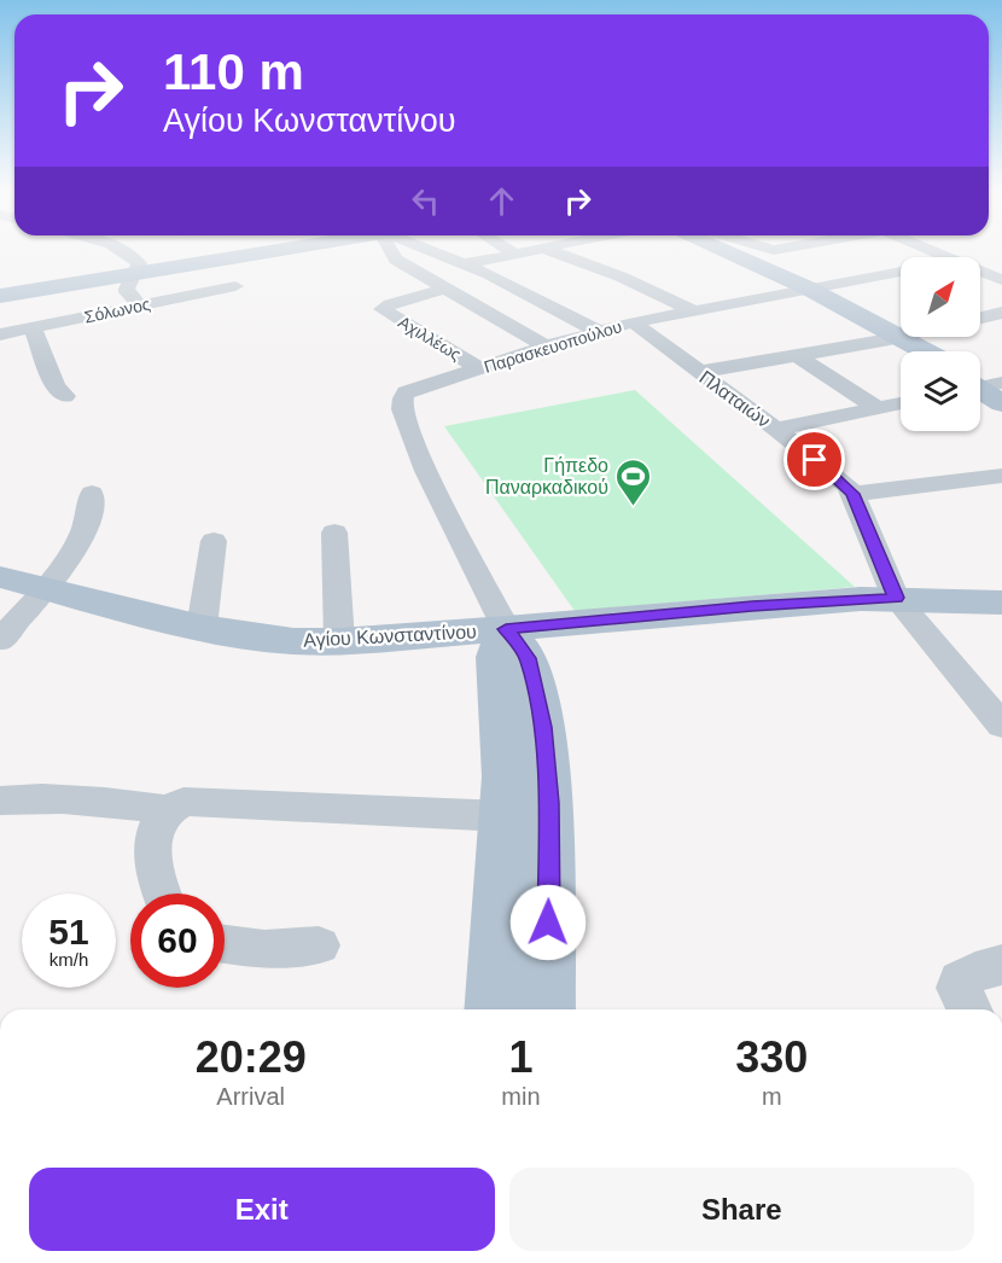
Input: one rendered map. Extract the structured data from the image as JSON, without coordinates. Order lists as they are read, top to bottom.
{
  "streets": {
    "main road": ["Αγίου Κωνσταντίνου"],
    "street": [
      "Σόλωνος",
      "Αχιλλέως",
      "Παρασκευοπούλου",
      "Πλαταιών"
    ]
  },
  "crossings": [
    ["Αχιλλέως", "Παρασκευοπούλου"],
    ["Παρασκευοπούλου", "Πλαταιών"],
    ["Παρασκευοπούλου", "Αγίου Κωνσταντίνου"],
    ["Πλαταιών", "Αγίου Κωνσταντίνου"]
  ],
  "places": {
    "sports": ["Γήπεδο Παναρκαδικού"]
  },
  "north": "top right",
  "page": {
    "turn": ["110 m", "Αγίου Κωνσταντίνου"],
    "speed": "51 km/h",
    "limit": "60",
    "eta": [
      "20:29",
      "Arrival",
      "1",
      "min",
      "330",
      "m"
    ],
    "buttons": ["Exit", "Share"]
  }
}
